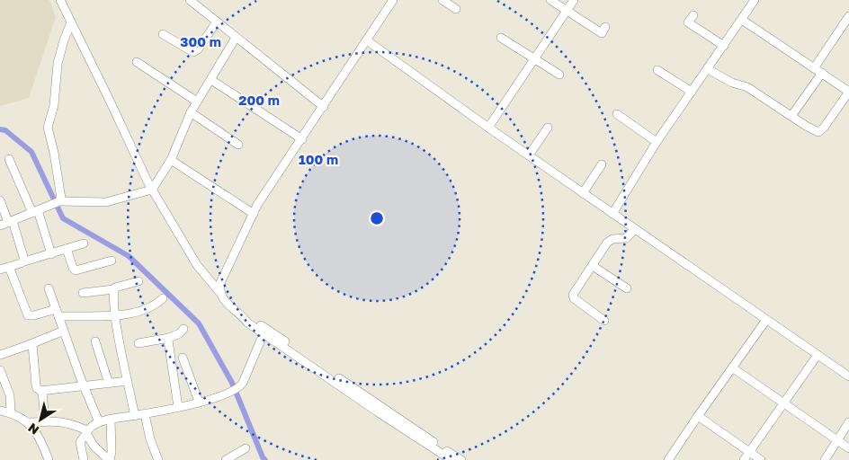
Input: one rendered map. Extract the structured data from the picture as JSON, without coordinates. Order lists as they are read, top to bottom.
{
  "north": "bottom left",
  "rings": ["300 m", "200 m", "100 m"]
}
